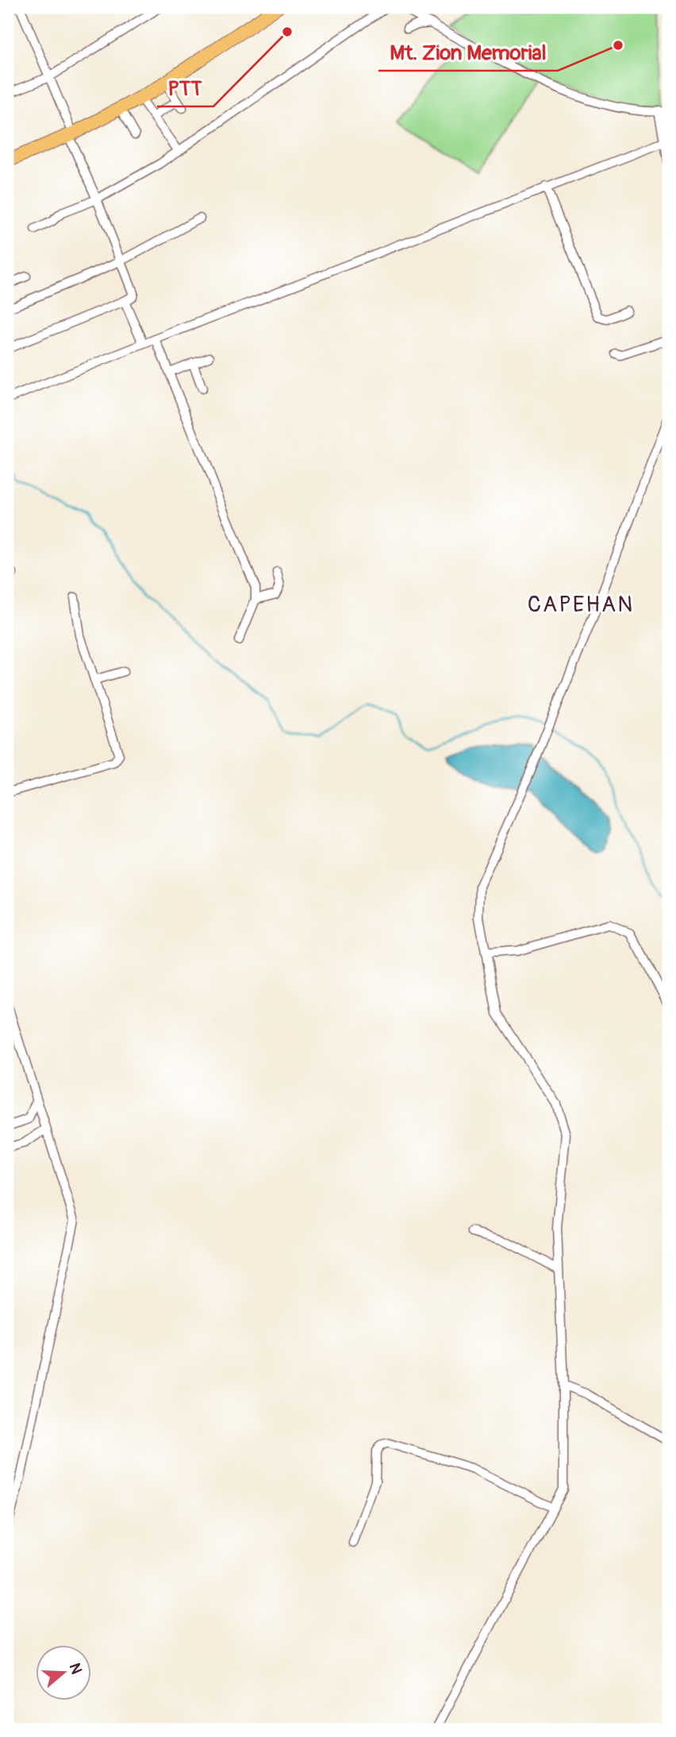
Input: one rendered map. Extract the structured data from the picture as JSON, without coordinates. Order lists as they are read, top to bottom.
{
  "districts": ["CAPEHAN"],
  "places": ["PTT", "Mt. Zion Memorial"],
  "north": "right"
}
